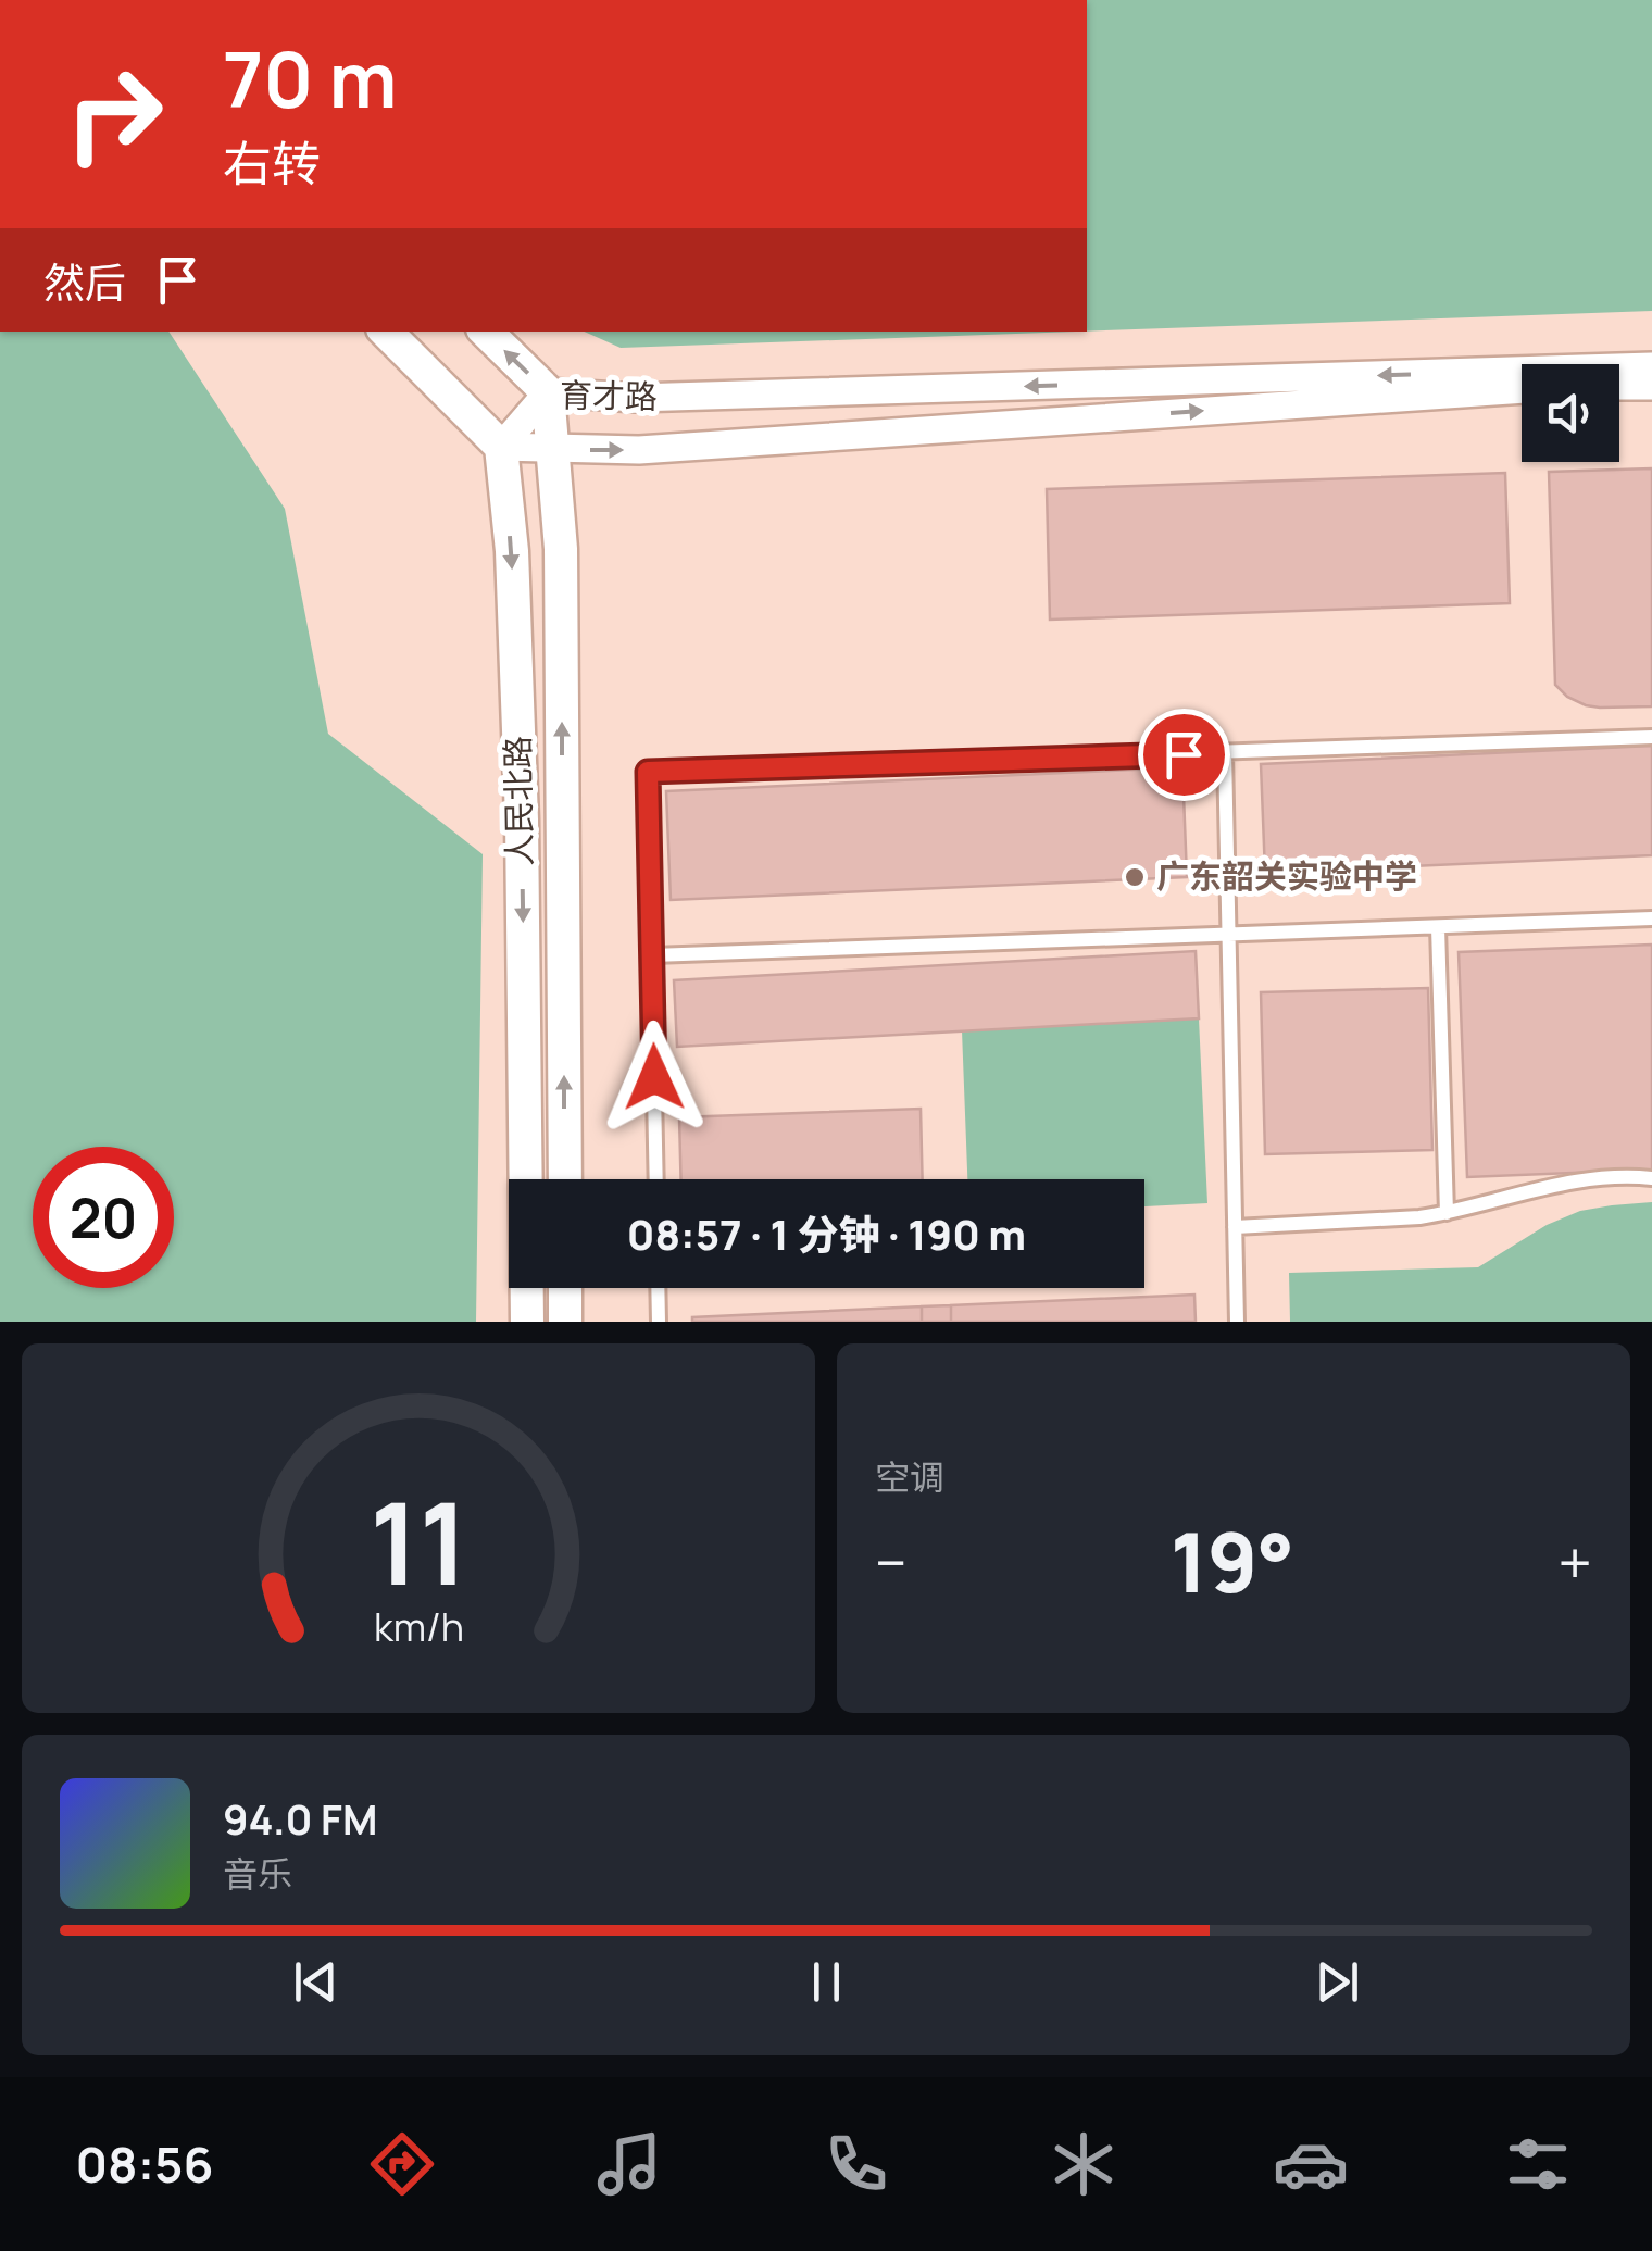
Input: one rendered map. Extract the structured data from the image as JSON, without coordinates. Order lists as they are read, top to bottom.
{
  "streets": {
    "street": ["育才路", "人民北路"]
  },
  "crossings": [
    ["育才路", "人民北路"]
  ],
  "places": ["广东韶关实验中学"],
  "page": {
    "turn": ["70 m", "右转"],
    "then": "然后",
    "limit": "20",
    "trip": "08:57 · 1 分钟 · 190 m",
    "tile": "空调",
    "heat": ["−", "19°", "+"],
    "song": ["94.0 FM", "音乐"],
    "tabs": "08:56",
    "gauge": ["11", "km/h"]
  }
}
